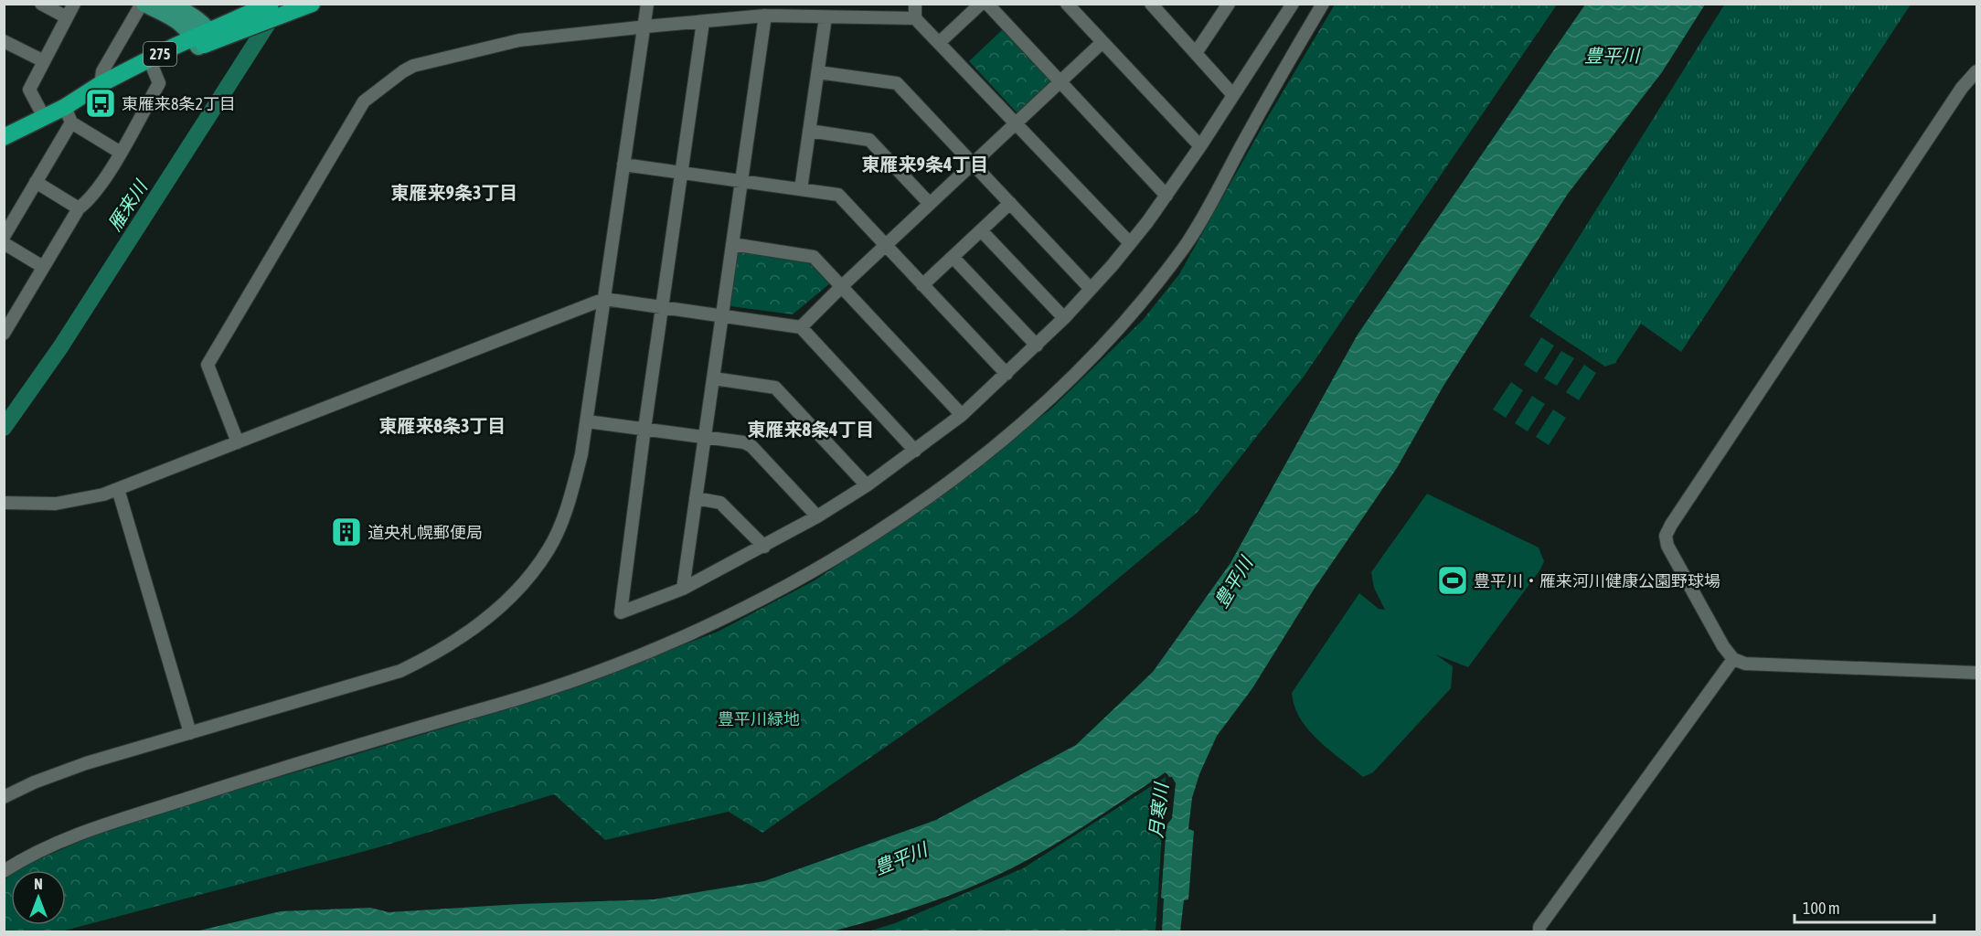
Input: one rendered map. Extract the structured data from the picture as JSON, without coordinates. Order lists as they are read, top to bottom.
{
  "streets": {
    "highway": ["275"]
  },
  "districts": [
    "東雁来9条4丁目",
    "東雁来9条3丁目",
    "東雁来8条3丁目",
    "東雁来8条4丁目"
  ],
  "water": ["豊平川", "雁来川", "月寒川"],
  "parks": ["豊平川緑地"],
  "places": {
    "bus stop": ["東雁来8条2丁目"],
    "building": ["道央札幌郵便局"],
    "sports": ["豊平川・雁来河川健康公園野球場"]
  },
  "scale_bar": "100 m",
  "north": "top"
}
